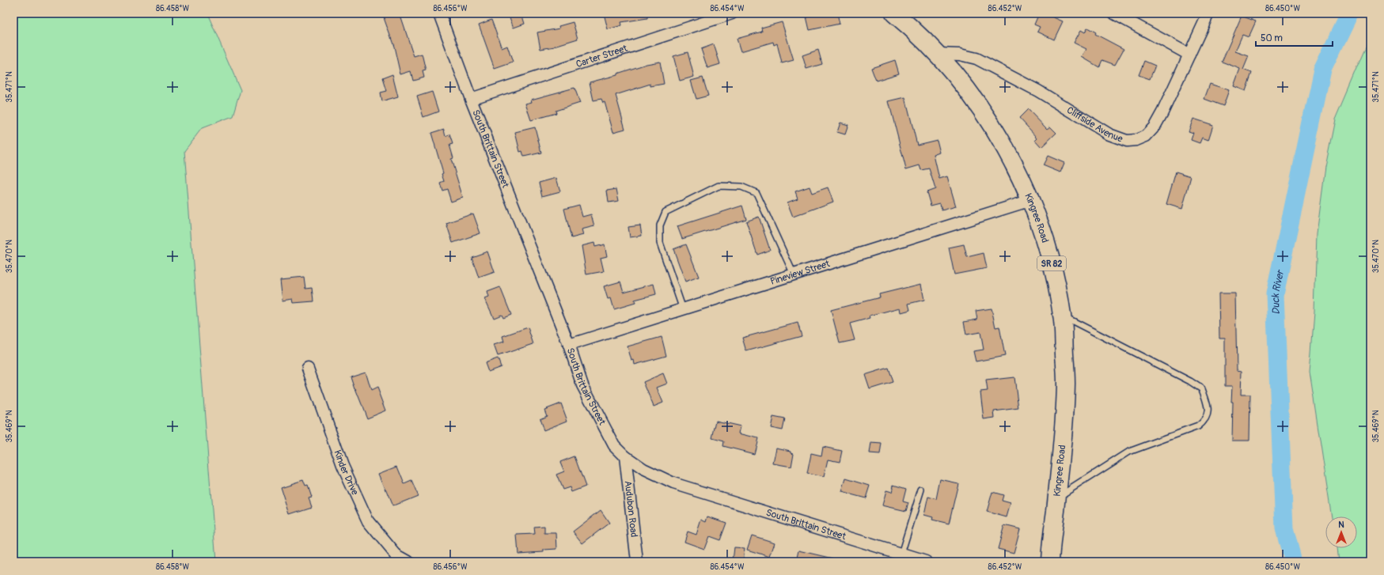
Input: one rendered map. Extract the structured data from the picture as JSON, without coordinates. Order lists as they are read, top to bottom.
{
  "streets": {
    "main road": ["Kingree Road", "SR 82"],
    "street": [
      "Carter Street",
      "Cliffside Avenue",
      "South Brittain Street",
      "Pineview Street",
      "Kinder Drive",
      "Audubon Road"
    ]
  },
  "crossings": [
    ["Carter Street", "South Brittain Street"],
    ["Cliffside Avenue", "Kingree Road"],
    ["South Brittain Street", "Pineview Street"],
    ["South Brittain Street", "Audubon Road"],
    ["Kingree Road", "Pineview Street"]
  ],
  "water": ["Duck River"],
  "scale_bar": "50 m",
  "north": "top",
  "coordinates": [
    "86.458°W",
    "86.456°W",
    "86.454°W",
    "86.452°W",
    "86.450°W",
    "35.471°N",
    "35.470°N",
    "35.469°N"
  ]
}
